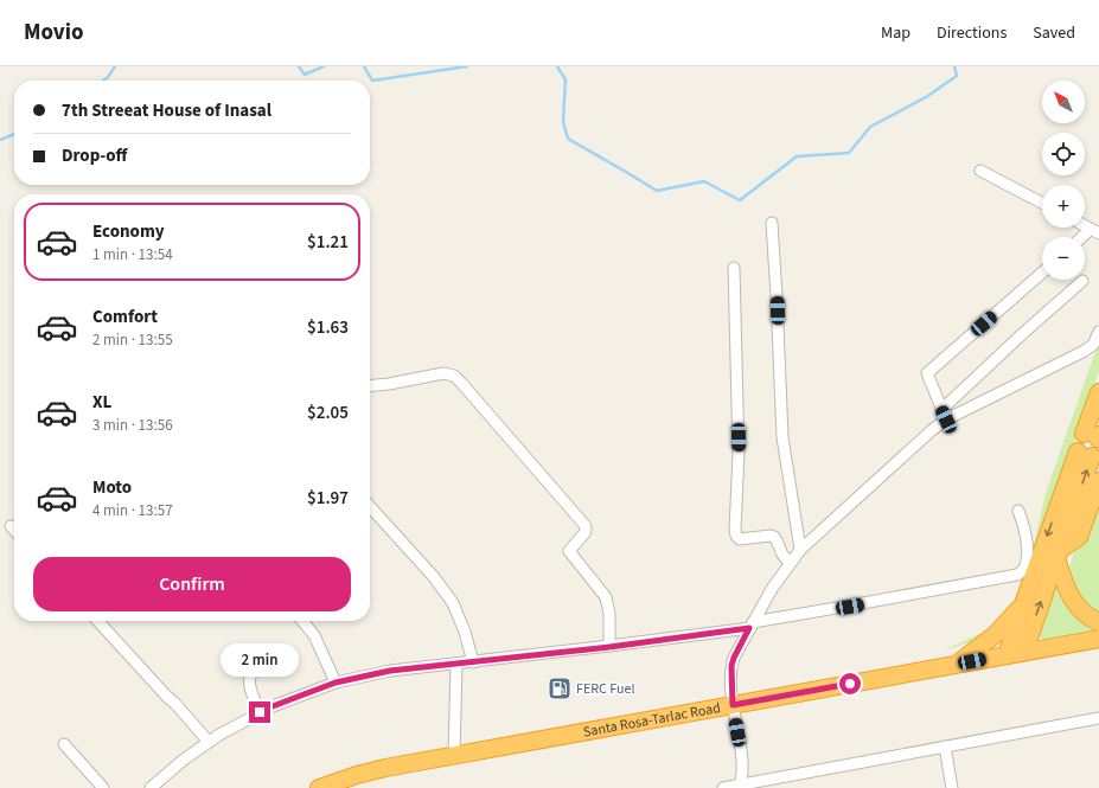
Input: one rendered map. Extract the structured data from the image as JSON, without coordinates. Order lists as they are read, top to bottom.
{
  "streets": {
    "highway": ["Santa Rosa-Tarlac Road"]
  },
  "places": {
    "fuel station": ["FERC Fuel"]
  },
  "north": "top left",
  "page": {
    "header": "Movio",
    "nav": ["Map", "Directions", "Saved"],
    "map_buttons": ["+", "−"],
    "banner": ["7th Streeat House of Inasal", "Drop-off"],
    "list": [
      {
        "name": "Economy",
        "note": "1 min · 13:54",
        "value": "$1.21"
      },
      {
        "name": "Comfort",
        "note": "2 min · 13:55",
        "value": "$1.63"
      },
      {
        "name": "XL",
        "note": "3 min · 13:56",
        "value": "$2.05"
      },
      {
        "name": "Moto",
        "note": "4 min · 13:57",
        "value": "$1.97"
      }
    ],
    "buttons": "Confirm",
    "bubble": "2 min"
  }
}
